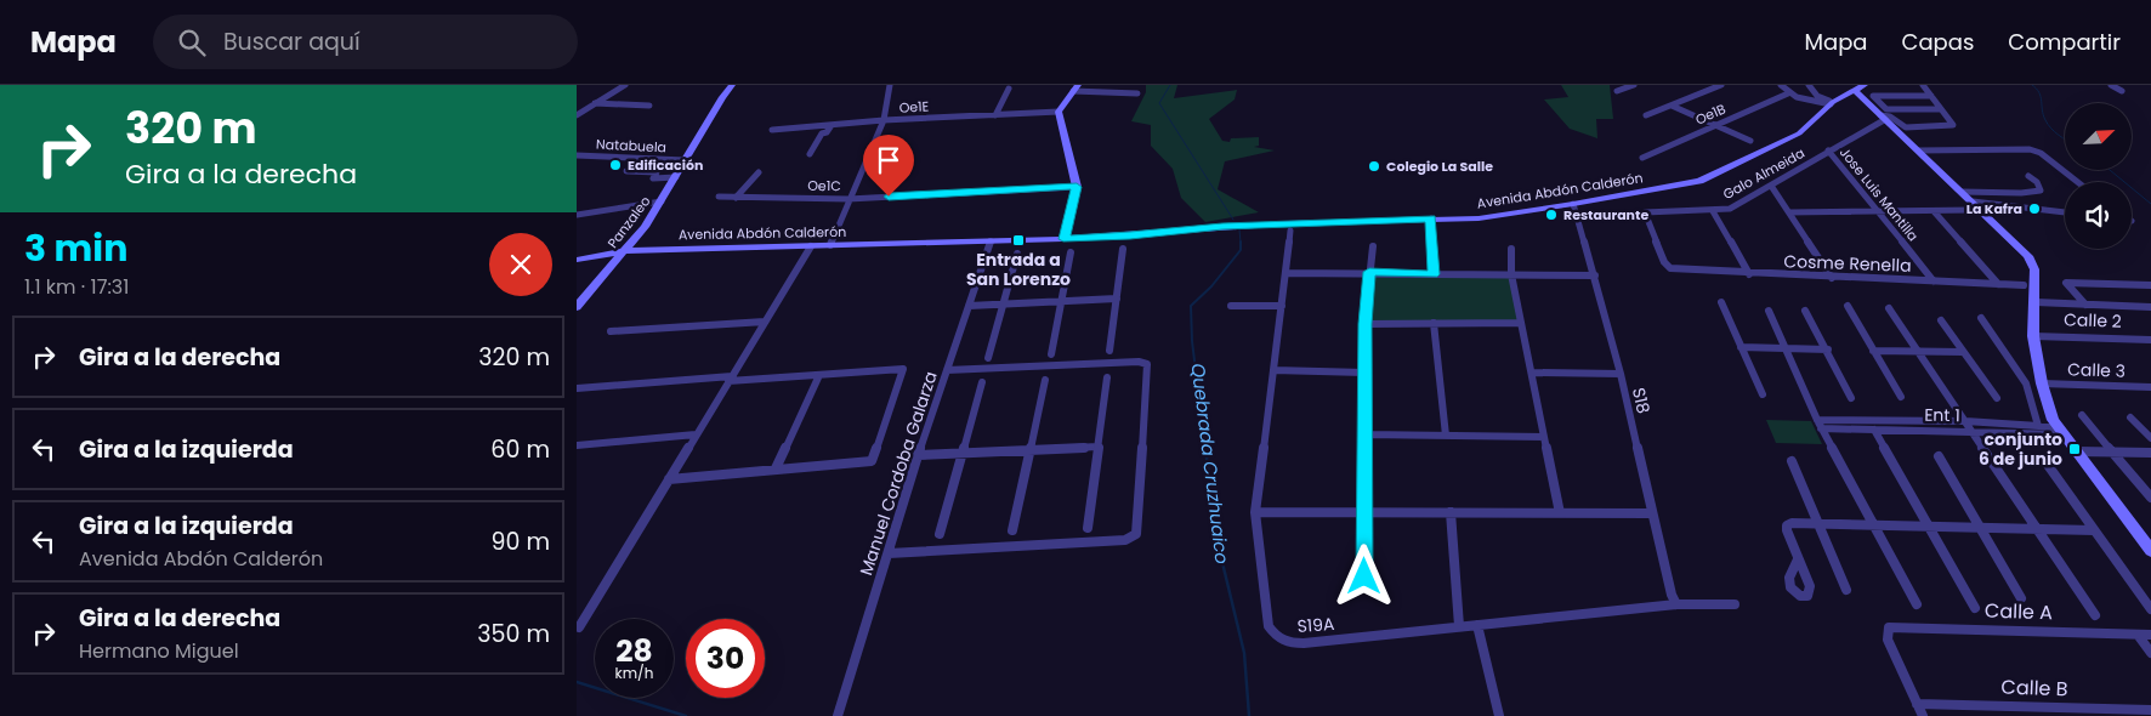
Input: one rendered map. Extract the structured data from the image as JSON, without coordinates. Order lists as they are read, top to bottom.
{
  "streets": {
    "street": [
      "Oe1E",
      "Oe1B",
      "Natabuela",
      "Galo Almeida",
      "Oe1C",
      "Avenida Abdón Calderón",
      "Jose Luis Mantilla",
      "Panzaleo",
      "Cosme Renella",
      "Calle 2",
      "Calle 3",
      "S18",
      "Ent 1",
      "Manuel Cordoba Galarza",
      "Calle A",
      "S19A",
      "Calle B"
    ]
  },
  "crossings": [
    ["Natabuela", "Panzaleo"],
    ["Galo Almeida", "Jose Luis Mantilla"],
    ["Galo Almeida", "Cosme Renella"],
    ["Avenida Abdón Calderón", "Panzaleo"],
    ["Avenida Abdón Calderón", "S18"],
    ["Avenida Abdón Calderón", "Manuel Cordoba Galarza"],
    ["Jose Luis Mantilla", "Cosme Renella"],
    ["S18", "S19A"],
    ["Calle A", "Calle B"]
  ],
  "water": ["Quebrada Cruzhuaico"],
  "places": {
    "other": [
      "Edificación",
      "Colegio La Salle",
      "La Kafra",
      "Restaurante"
    ],
    "transit": ["Entrada a San Lorenzo", "conjunto 6 de junio"]
  },
  "north": "top right",
  "page": {
    "header": "Mapa",
    "search": "Buscar aquí",
    "nav": ["Mapa", "Capas", "Compartir"],
    "turn": ["320 m", "Gira a la derecha"],
    "heading": ["3 min", "1.1 km · 17:31"],
    "list": [
      {
        "name": "Gira a la derecha",
        "value": "320 m"
      },
      {
        "name": "Gira a la izquierda",
        "value": "60 m"
      },
      {
        "name": "Gira a la izquierda",
        "note": "Avenida Abdón Calderón",
        "value": "90 m"
      },
      {
        "name": "Gira a la derecha",
        "note": "Hermano Miguel",
        "value": "350 m"
      }
    ],
    "speed": "28 km/h",
    "limit": "30"
  }
}
